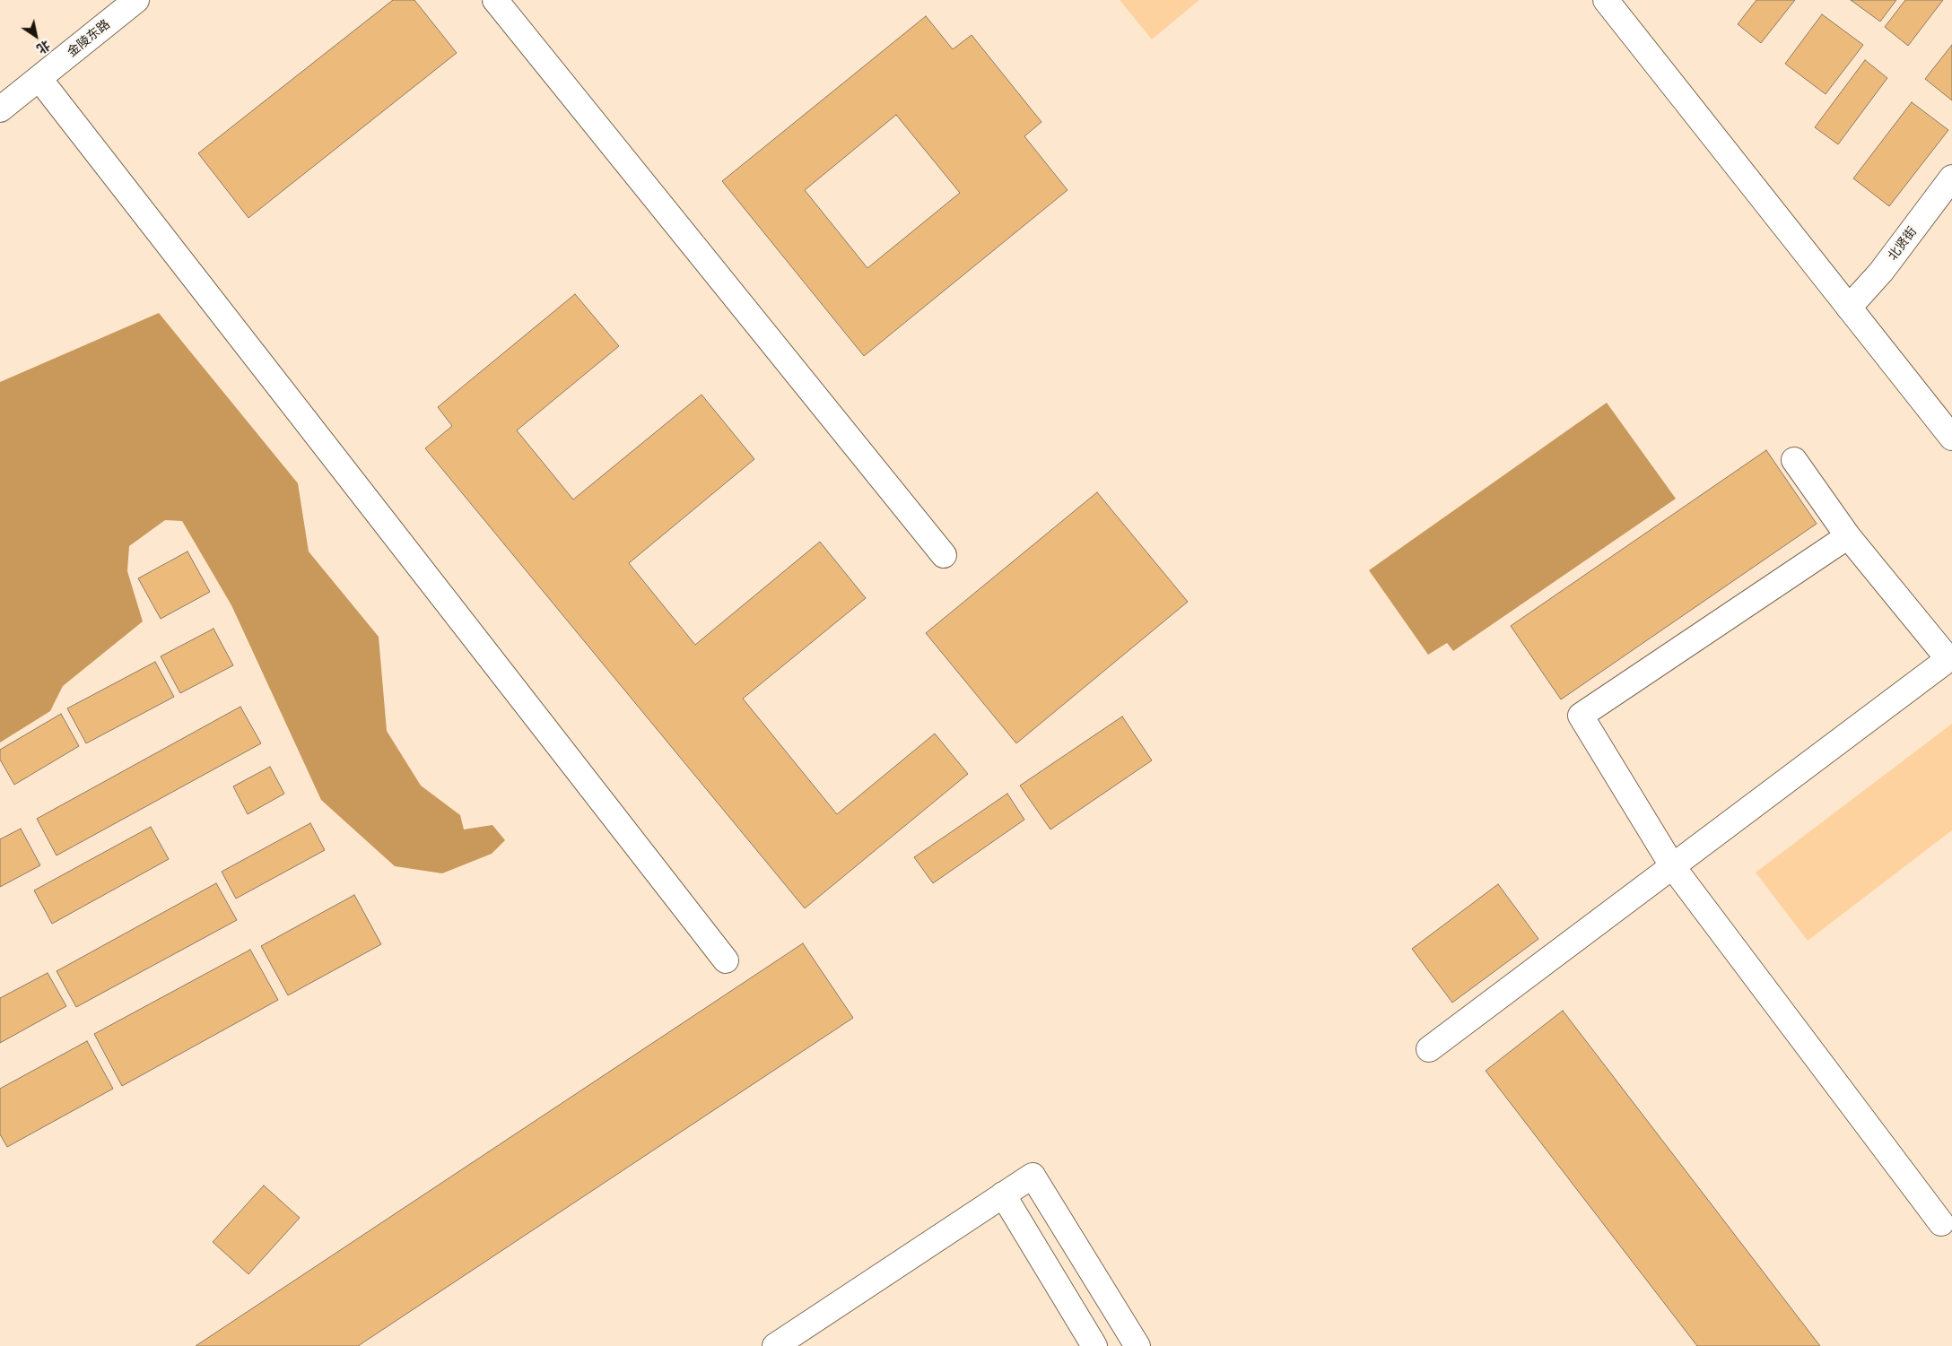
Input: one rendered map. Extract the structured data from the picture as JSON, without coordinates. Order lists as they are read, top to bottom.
{
  "streets": {
    "street": ["金陵东路", "北贤街"]
  },
  "north": "bottom right"
}
